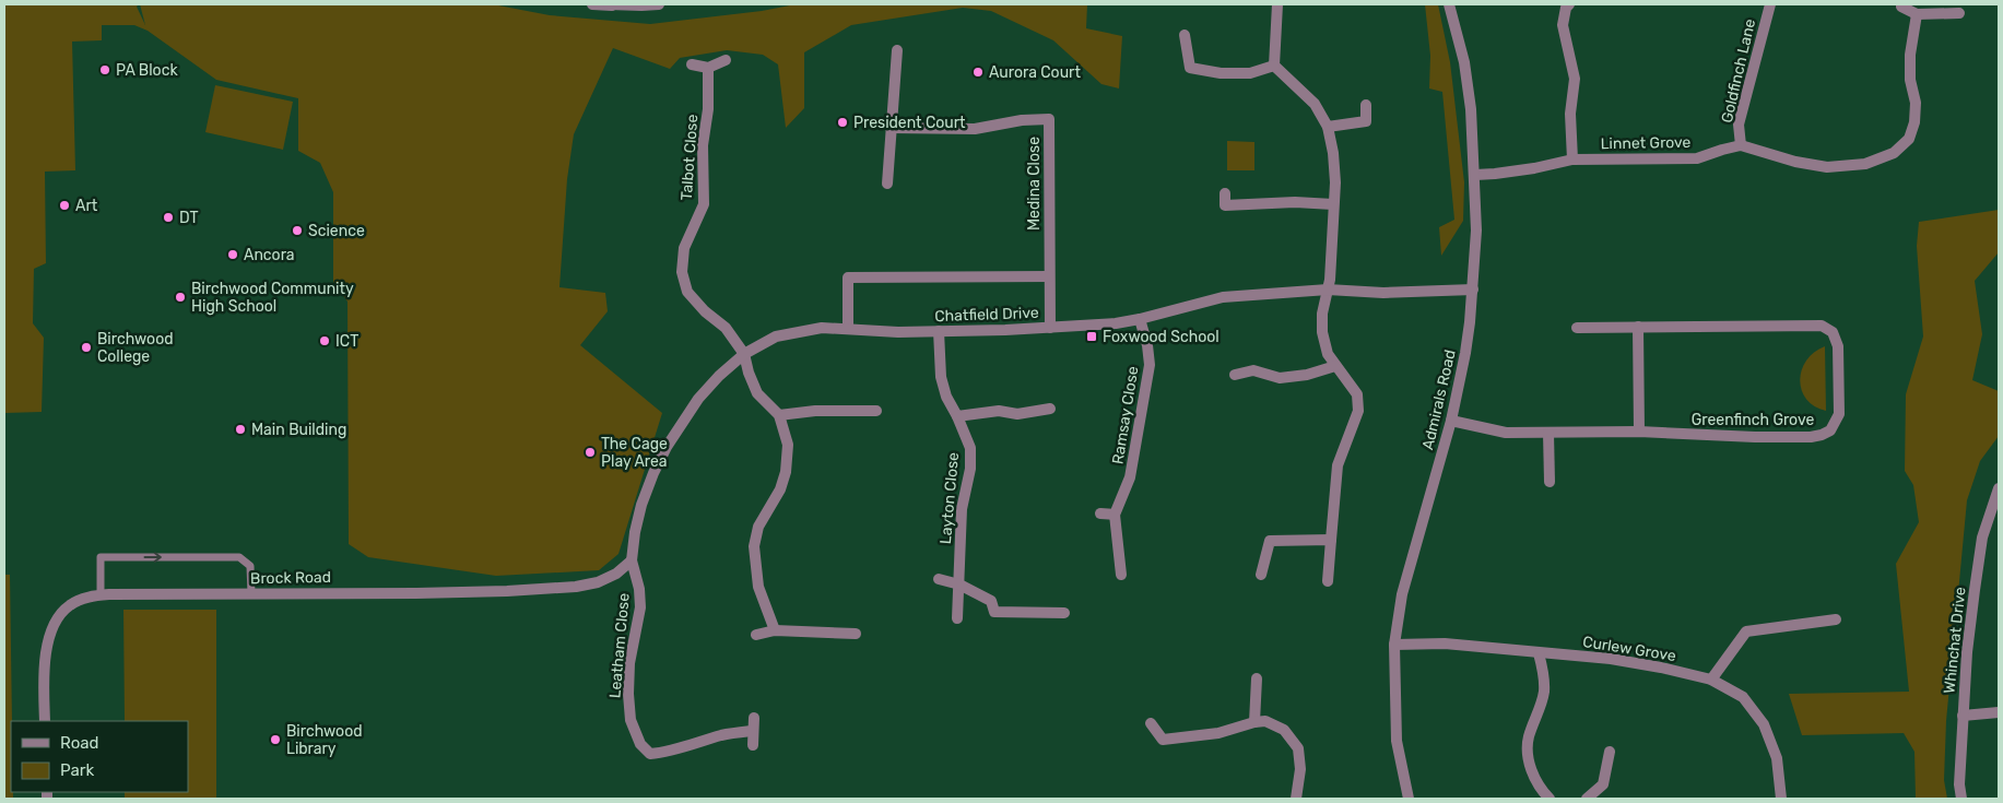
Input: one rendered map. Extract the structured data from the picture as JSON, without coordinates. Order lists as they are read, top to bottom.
{
  "streets": {
    "street": [
      "Goldfinch Lane",
      "Linnet Grove",
      "Talbot Close",
      "Medina Close",
      "Chatfield Drive",
      "Admirals Road",
      "Ramsay Close",
      "Greenfinch Grove",
      "Layton Close",
      "Brock Road",
      "Whinchat Drive",
      "Leatham Close",
      "Curlew Grove"
    ]
  },
  "crossings": [
    ["Goldfinch Lane", "Linnet Grove"],
    ["Linnet Grove", "Admirals Road"],
    ["Talbot Close", "Chatfield Drive"],
    ["Medina Close", "Chatfield Drive"],
    ["Chatfield Drive", "Admirals Road"],
    ["Chatfield Drive", "Ramsay Close"],
    ["Chatfield Drive", "Layton Close"],
    ["Chatfield Drive", "Brock Road"],
    ["Chatfield Drive", "Leatham Close"],
    ["Admirals Road", "Greenfinch Grove"],
    ["Admirals Road", "Curlew Grove"],
    ["Brock Road", "Leatham Close"]
  ],
  "places": {
    "other": [
      "PA Block",
      "Aurora Court",
      "President Court",
      "Art",
      "DT",
      "Science",
      "Ancora",
      "Birchwood Community High School",
      "ICT",
      "Birchwood College",
      "Main Building",
      "The Cage Play Area",
      "Birchwood Library"
    ],
    "transit": ["Foxwood School"]
  },
  "legend": ["Road", "Park"]
}
